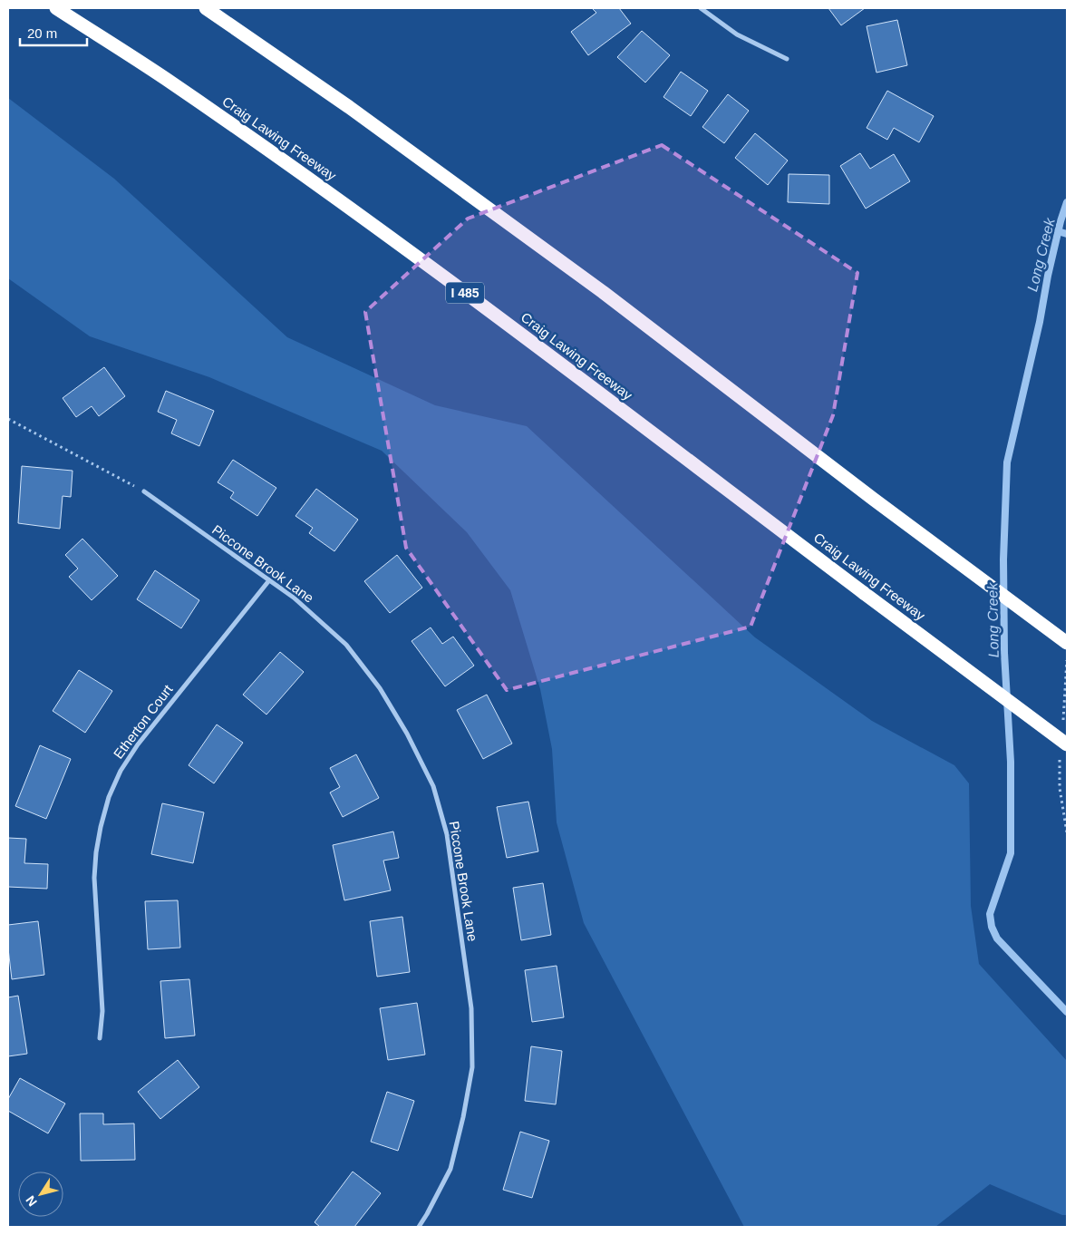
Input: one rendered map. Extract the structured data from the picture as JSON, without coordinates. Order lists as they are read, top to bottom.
{
  "streets": {
    "highway": ["Craig Lawing Freeway", "I 485"],
    "street": ["Piccone Brook Lane", "Etherton Court"]
  },
  "crossings": [
    ["Piccone Brook Lane", "Etherton Court"]
  ],
  "water": ["Long Creek"],
  "scale_bar": "20 m",
  "north": "bottom left"
}
